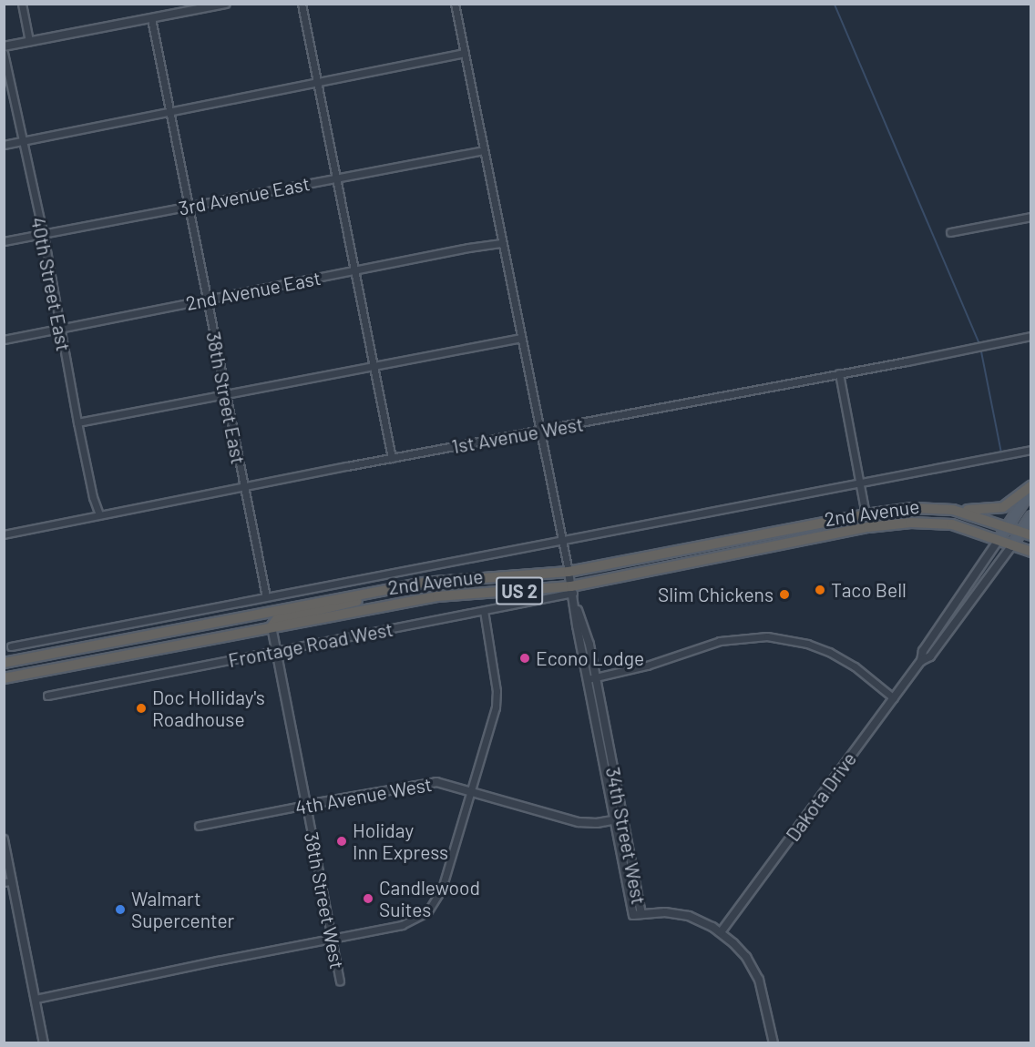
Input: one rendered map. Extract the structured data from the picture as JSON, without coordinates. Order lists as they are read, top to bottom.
{
  "streets": {
    "highway": ["2nd Avenue", "US 2"],
    "street": [
      "3rd Avenue East",
      "40th Street East",
      "2nd Avenue East",
      "38th Street East",
      "1st Avenue West",
      "Frontage Road West",
      "4th Avenue West",
      "Dakota Drive",
      "34th Street West",
      "38th Street West"
    ]
  },
  "crossings": [
    ["3rd Avenue East", "40th Street East"],
    ["3rd Avenue East", "38th Street East"],
    ["3rd Avenue East", "34th Street West"],
    ["40th Street East", "2nd Avenue East"],
    ["40th Street East", "1st Avenue West"],
    ["2nd Avenue East", "38th Street East"],
    ["2nd Avenue East", "34th Street West"],
    ["38th Street East", "1st Avenue West"],
    ["1st Avenue West", "34th Street West"],
    ["2nd Avenue", "Frontage Road West"],
    ["2nd Avenue", "Dakota Drive"],
    ["2nd Avenue", "34th Street West"],
    ["2nd Avenue", "38th Street West"],
    ["Frontage Road West", "34th Street West"],
    ["Frontage Road West", "38th Street West"],
    ["4th Avenue West", "34th Street West"],
    ["4th Avenue West", "38th Street West"],
    ["Dakota Drive", "34th Street West"]
  ],
  "places": [
    "Taco Bell",
    "Slim Chickens",
    "Econo Lodge",
    "Doc Holliday's Roadhouse",
    "Holiday Inn Express",
    "Candlewood Suites",
    "Walmart Supercenter"
  ]
}
